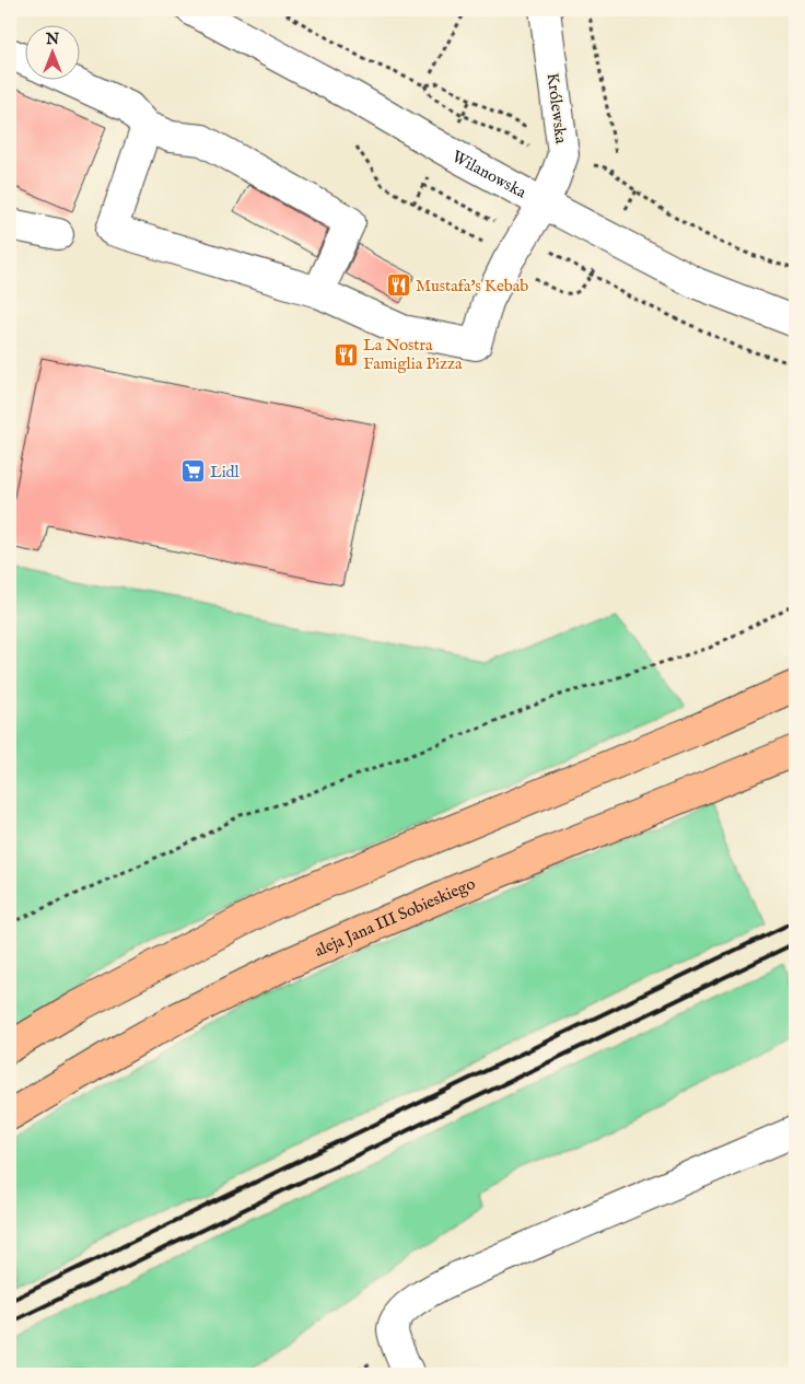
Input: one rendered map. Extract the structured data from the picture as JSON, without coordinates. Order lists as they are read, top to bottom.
{
  "streets": {
    "main road": ["aleja Jana III Sobieskiego"],
    "street": ["Królewska", "Wilanowska"]
  },
  "crossings": [
    ["Królewska", "Wilanowska"]
  ],
  "places": {
    "restaurant": ["Mustafa's Kebab", "La Nostra Famiglia Pizza"],
    "supermarket": ["Lidl"]
  },
  "north": "top"
}
